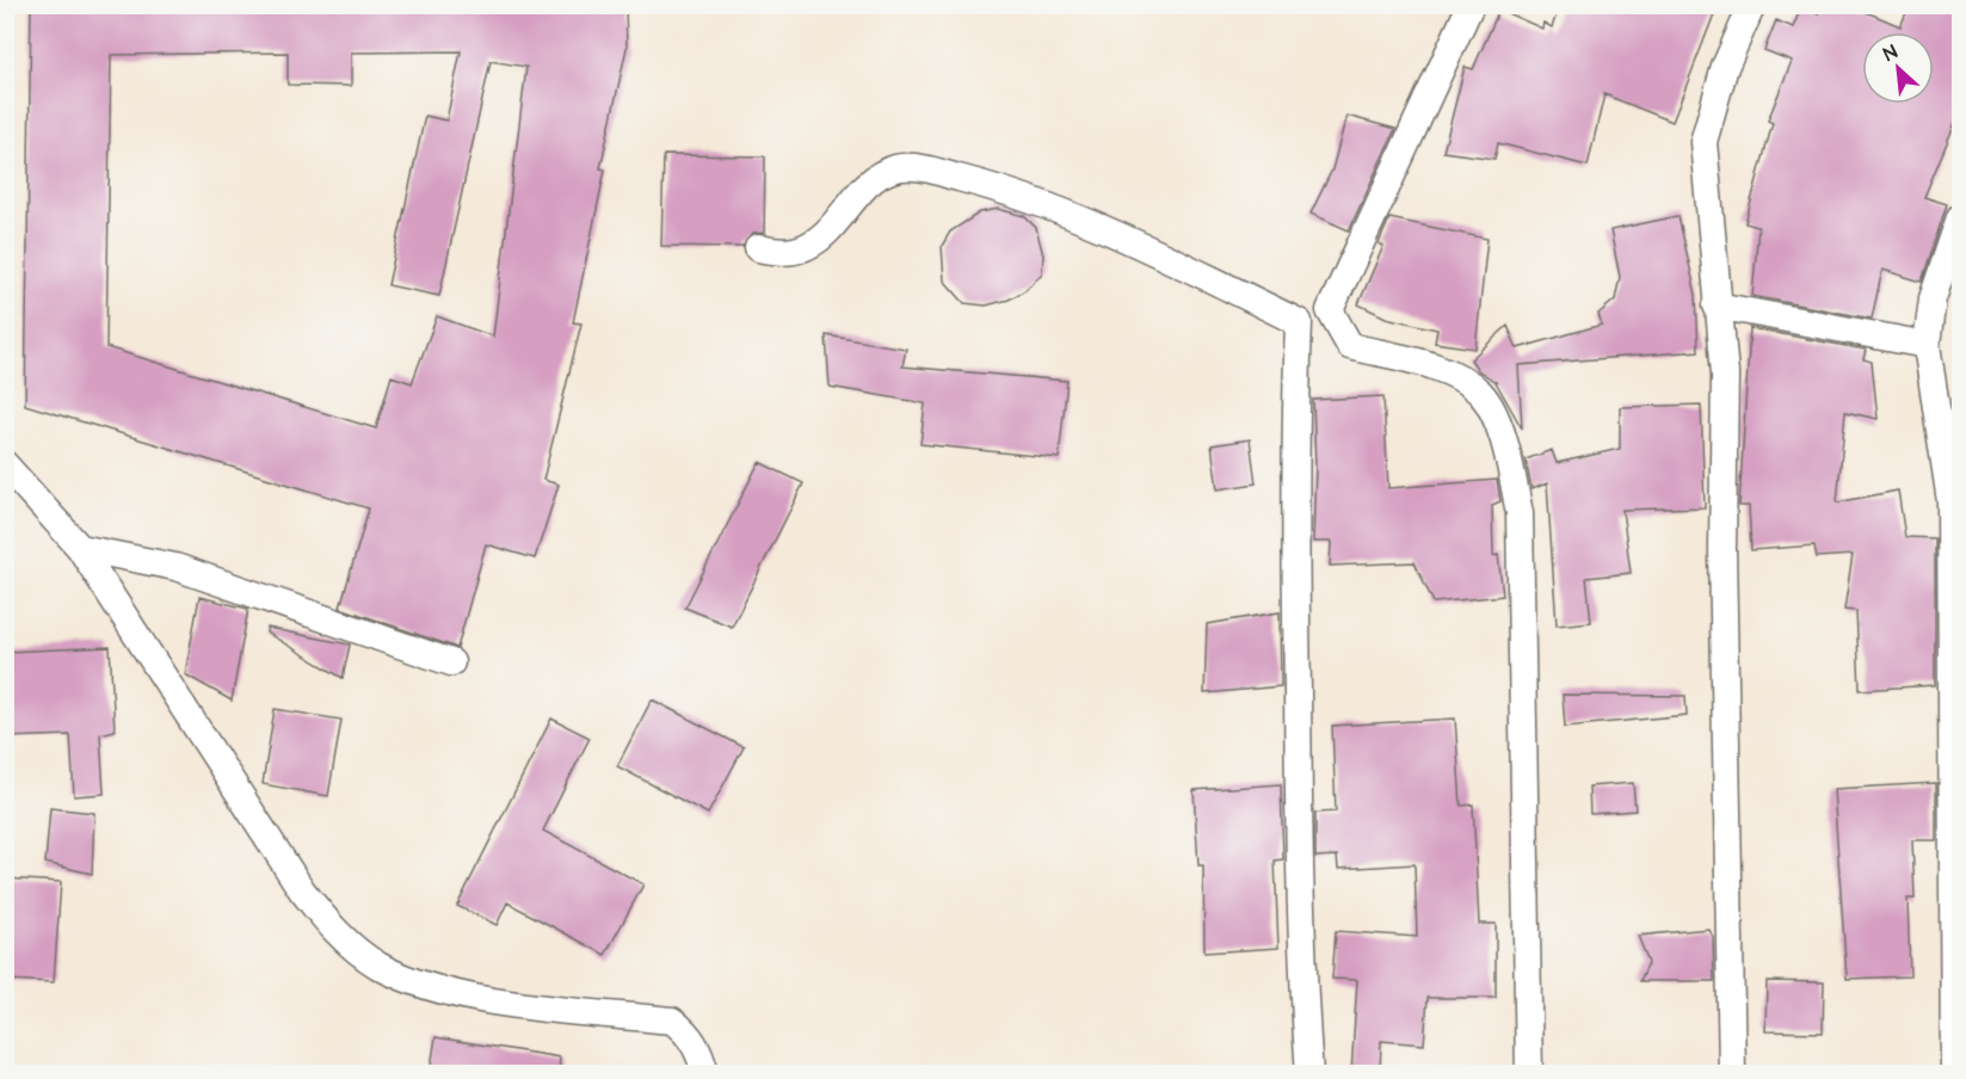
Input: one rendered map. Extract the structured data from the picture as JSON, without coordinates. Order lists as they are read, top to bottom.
{
  "north": "top left"
}
